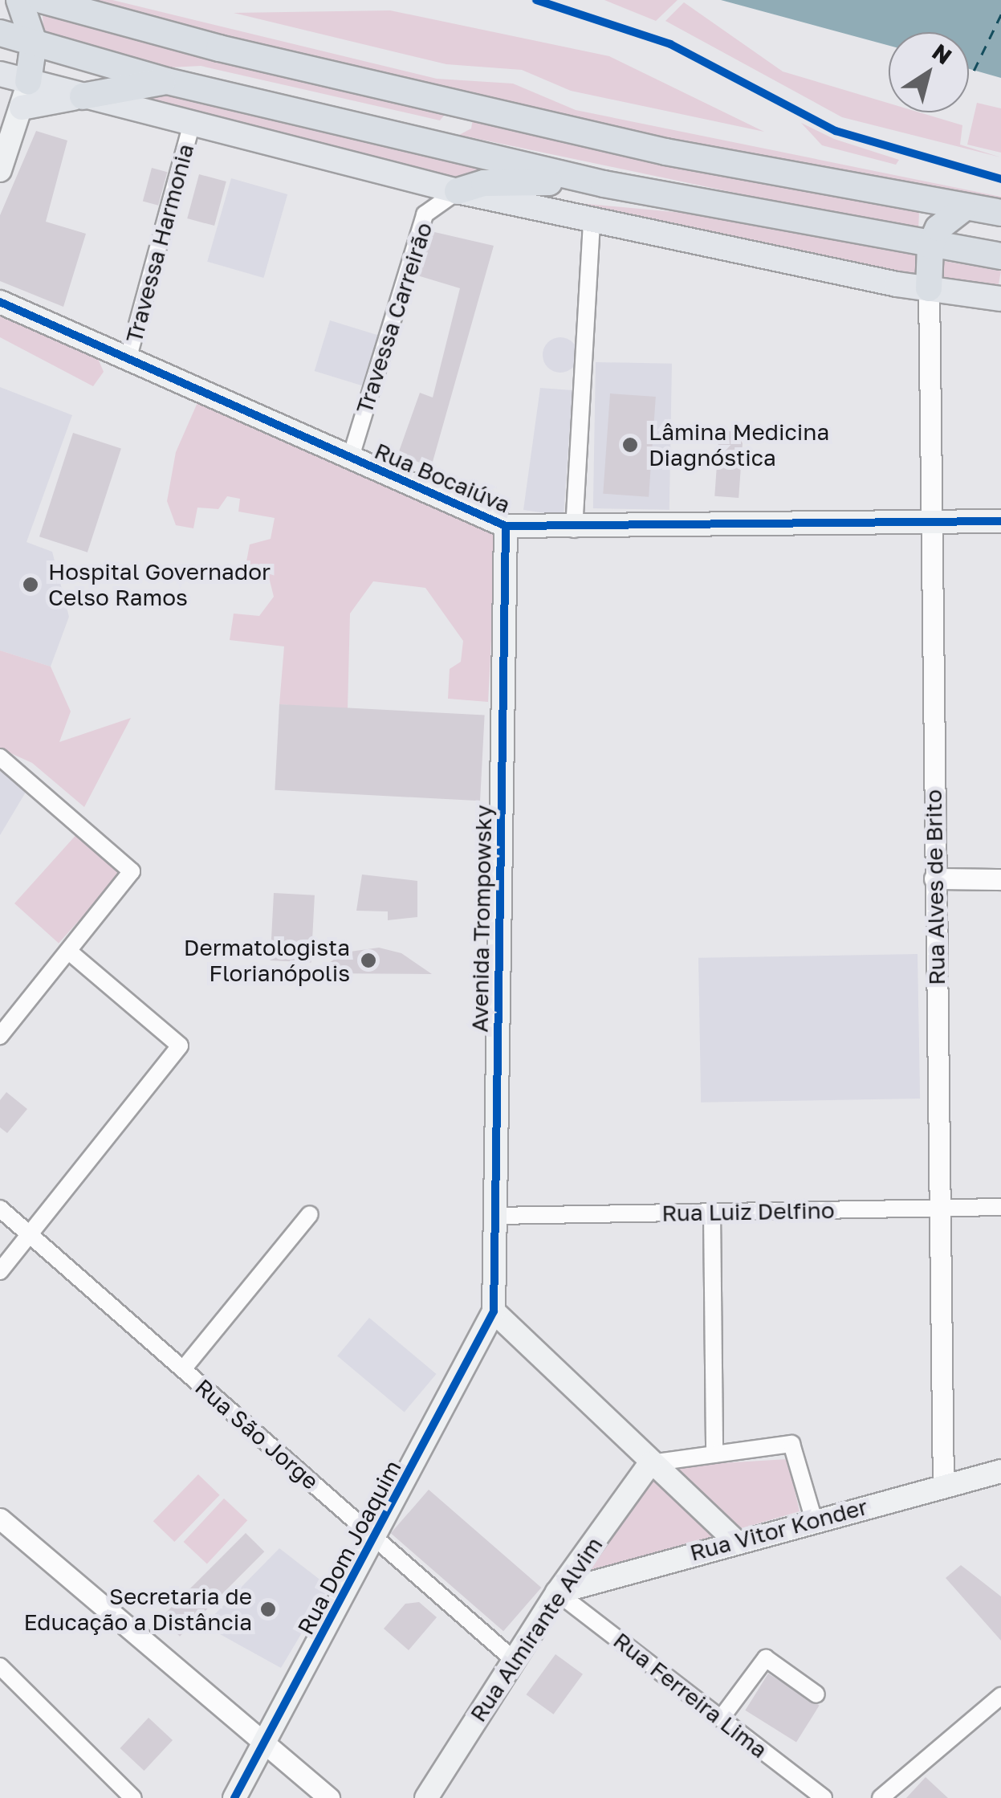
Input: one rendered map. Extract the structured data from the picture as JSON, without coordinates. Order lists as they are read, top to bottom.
{
  "streets": {
    "main road": [
      "Rua Bocaiúva",
      "Avenida Trompowsky",
      "Rua Vitor Konder",
      "Rua Dom Joaquim",
      "Rua Almirante Alvim"
    ],
    "street": [
      "Travessa Harmonia",
      "Travessa Carreirão",
      "Rua Alves de Brito",
      "Rua Luiz Delfino",
      "Rua São Jorge",
      "Rua Ferreira Lima"
    ]
  },
  "crossings": [
    ["Travessa Harmonia", "Rua Bocaiúva"],
    ["Travessa Carreirão", "Rua Bocaiúva"],
    ["Rua Bocaiúva", "Rua Alves de Brito"],
    ["Rua Bocaiúva", "Avenida Trompowsky"],
    ["Rua Alves de Brito", "Rua Luiz Delfino"],
    ["Rua Alves de Brito", "Rua Vitor Konder"],
    ["Avenida Trompowsky", "Rua Luiz Delfino"],
    ["Avenida Trompowsky", "Rua Dom Joaquim"],
    ["Rua São Jorge", "Rua Dom Joaquim"],
    ["Rua São Jorge", "Rua Almirante Alvim"],
    ["Rua Vitor Konder", "Rua Almirante Alvim"],
    ["Rua Vitor Konder", "Rua Ferreira Lima"],
    ["Rua Almirante Alvim", "Rua Ferreira Lima"]
  ],
  "places": [
    "Lâmina Medicina Diagnóstica",
    "Hospital Governador Celso Ramos",
    "Dermatologista Florianópolis",
    "Secretaria de Educação a Distância"
  ],
  "north": "top right"
}
